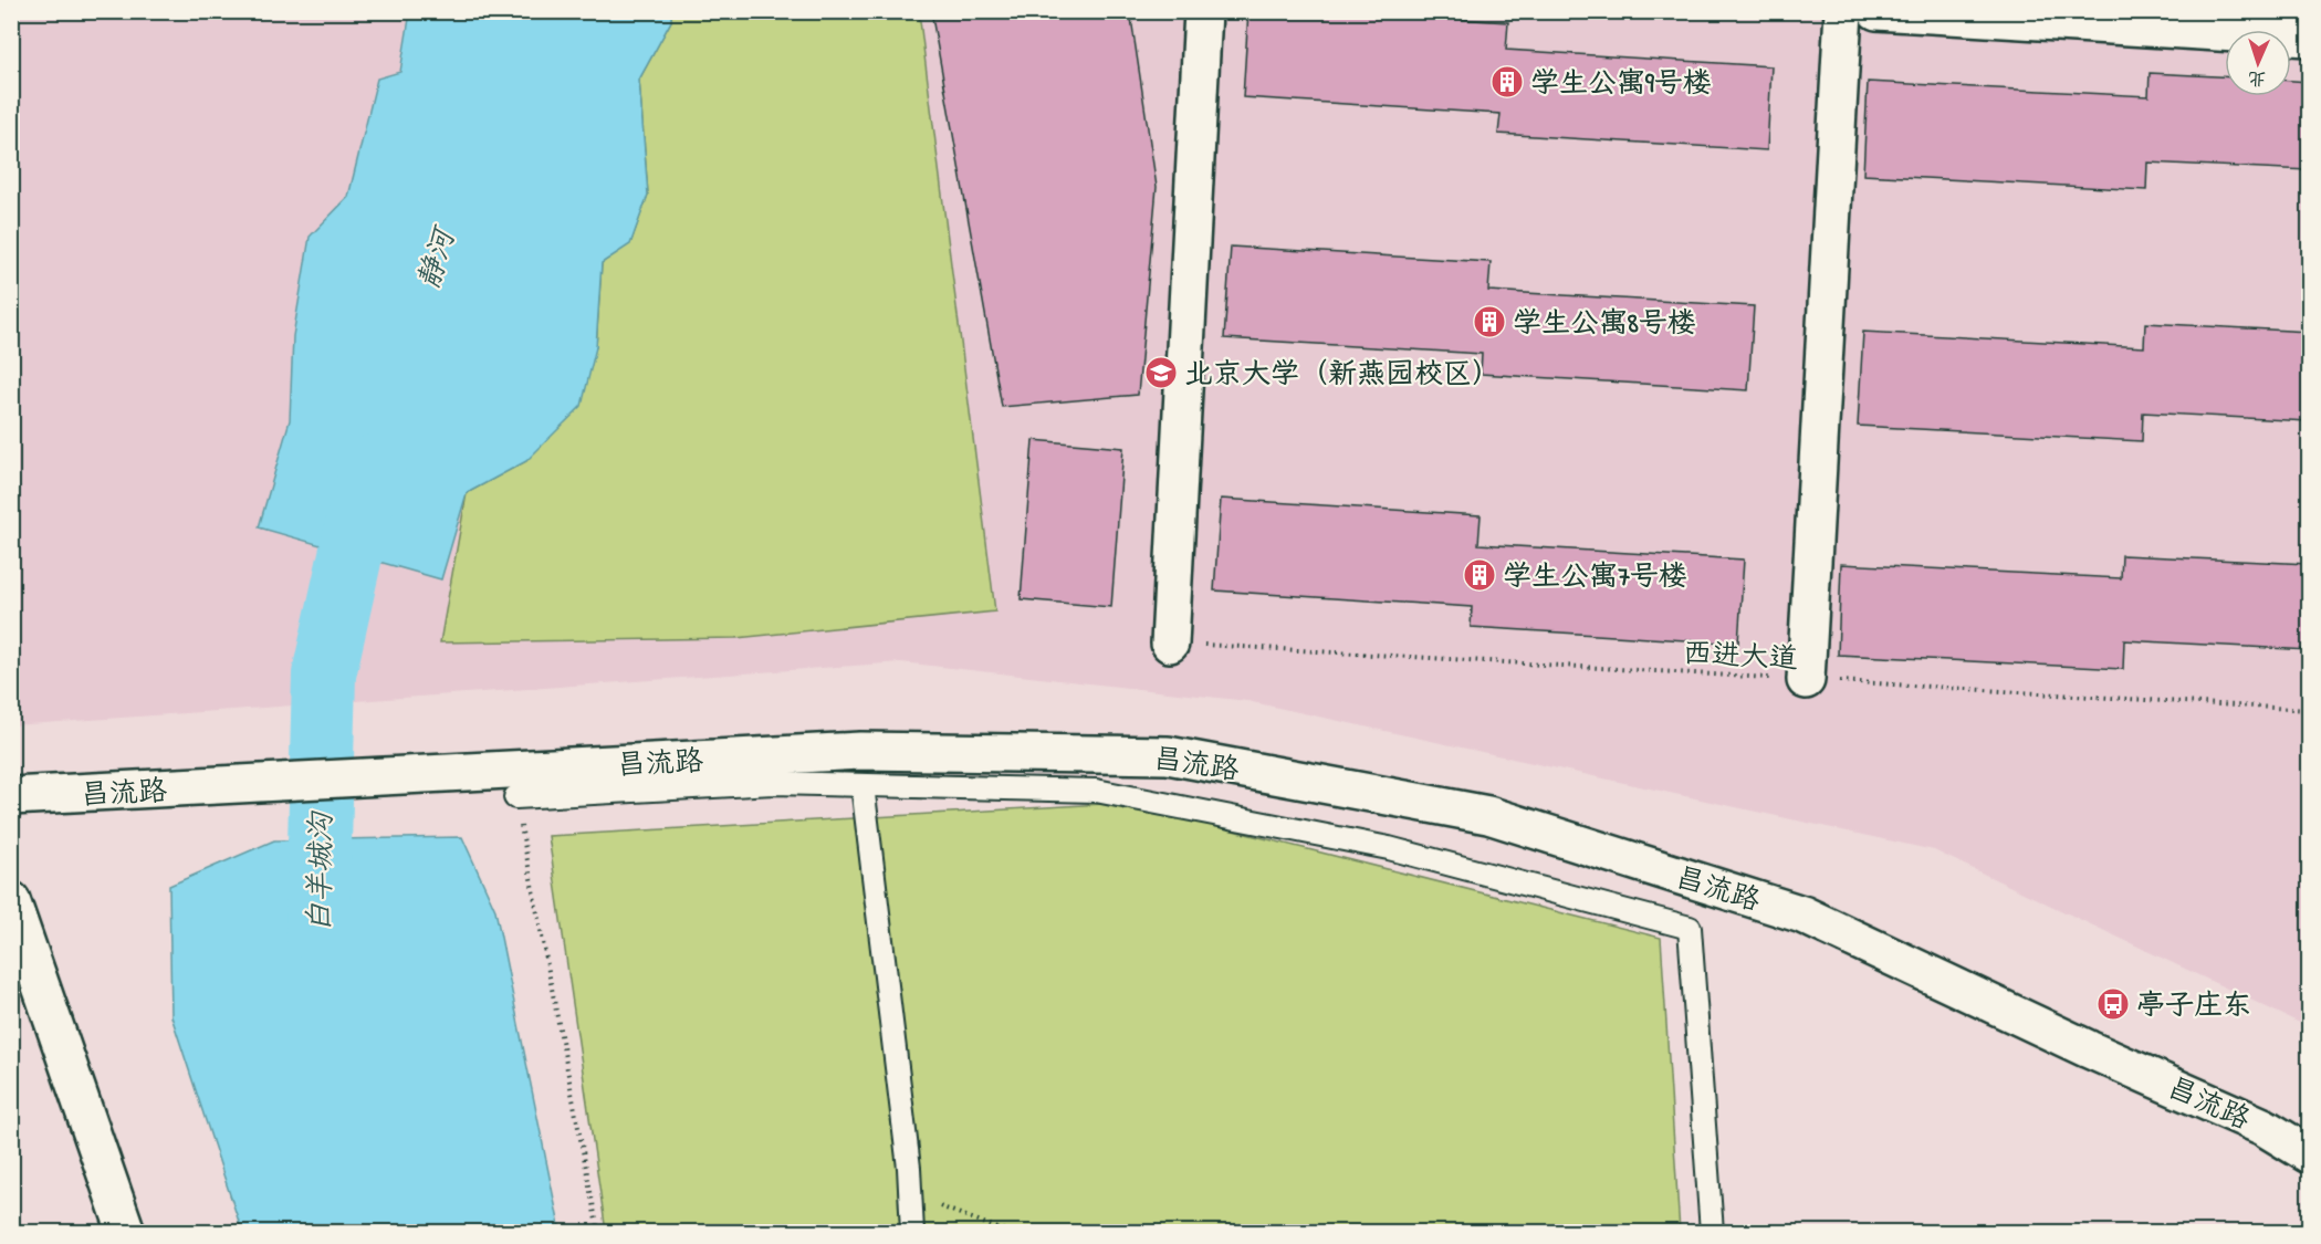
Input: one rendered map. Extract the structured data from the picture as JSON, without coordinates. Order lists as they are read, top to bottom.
{
  "streets": {
    "main road": ["昌流路"],
    "path": ["西进大道"]
  },
  "water": ["静河", "白羊城沟"],
  "places": {
    "building": ["学生公寓9号楼", "学生公寓8号楼", "学生公寓7号楼"],
    "school or university": ["北京大学（新燕园校区）"],
    "bus stop": ["亭子庄东"]
  },
  "north": "bottom"
}
